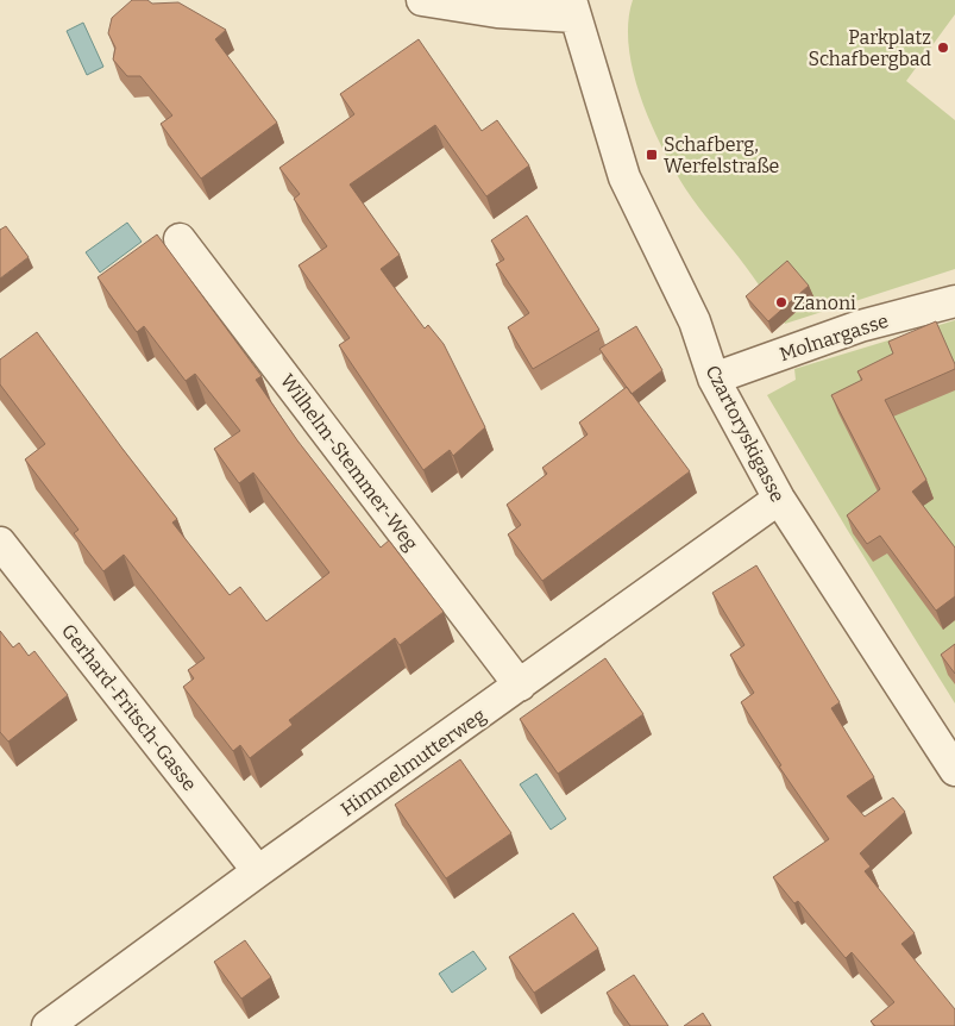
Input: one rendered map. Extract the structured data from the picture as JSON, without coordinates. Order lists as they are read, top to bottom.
{
  "streets": {
    "street": [
      "Molnargasse",
      "Czartoryskigasse",
      "Wilhelm-Stemmer-Weg",
      "Gerhard-Fritsch-Gasse",
      "Himmelmutterweg"
    ]
  },
  "crossings": [
    ["Molnargasse", "Czartoryskigasse"],
    ["Czartoryskigasse", "Himmelmutterweg"],
    ["Wilhelm-Stemmer-Weg", "Himmelmutterweg"],
    ["Gerhard-Fritsch-Gasse", "Himmelmutterweg"]
  ],
  "places": {
    "other": ["Parkplatz Schafbergbad", "Zanoni"],
    "transit": ["Schafberg, Werfelstraße"]
  }
}
